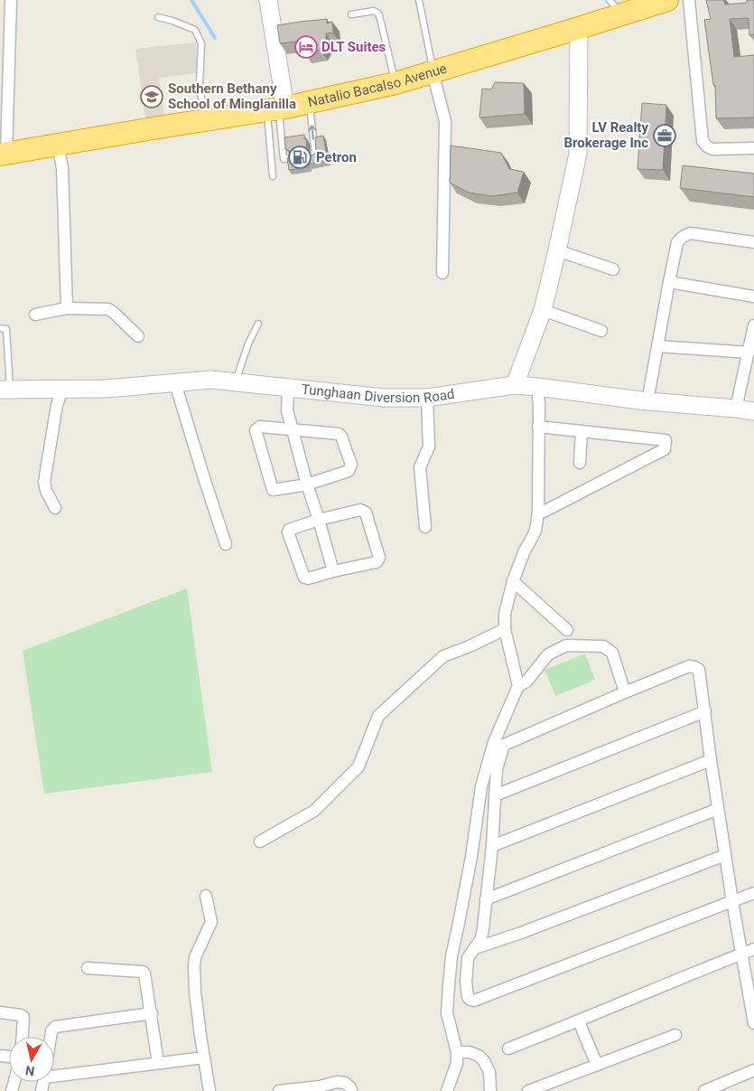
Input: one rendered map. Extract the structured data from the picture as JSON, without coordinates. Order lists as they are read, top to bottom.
{
  "streets": {
    "highway": ["Natalio Bacalso Avenue"],
    "street": ["Tunghaan Diversion Road"]
  },
  "places": {
    "hotel": ["DLT Suites"],
    "school or university": ["Southern Bethany School of Minglanilla"],
    "office": ["LV Realty Brokerage Inc"],
    "fuel station": ["Petron"]
  },
  "north": "bottom"
}
